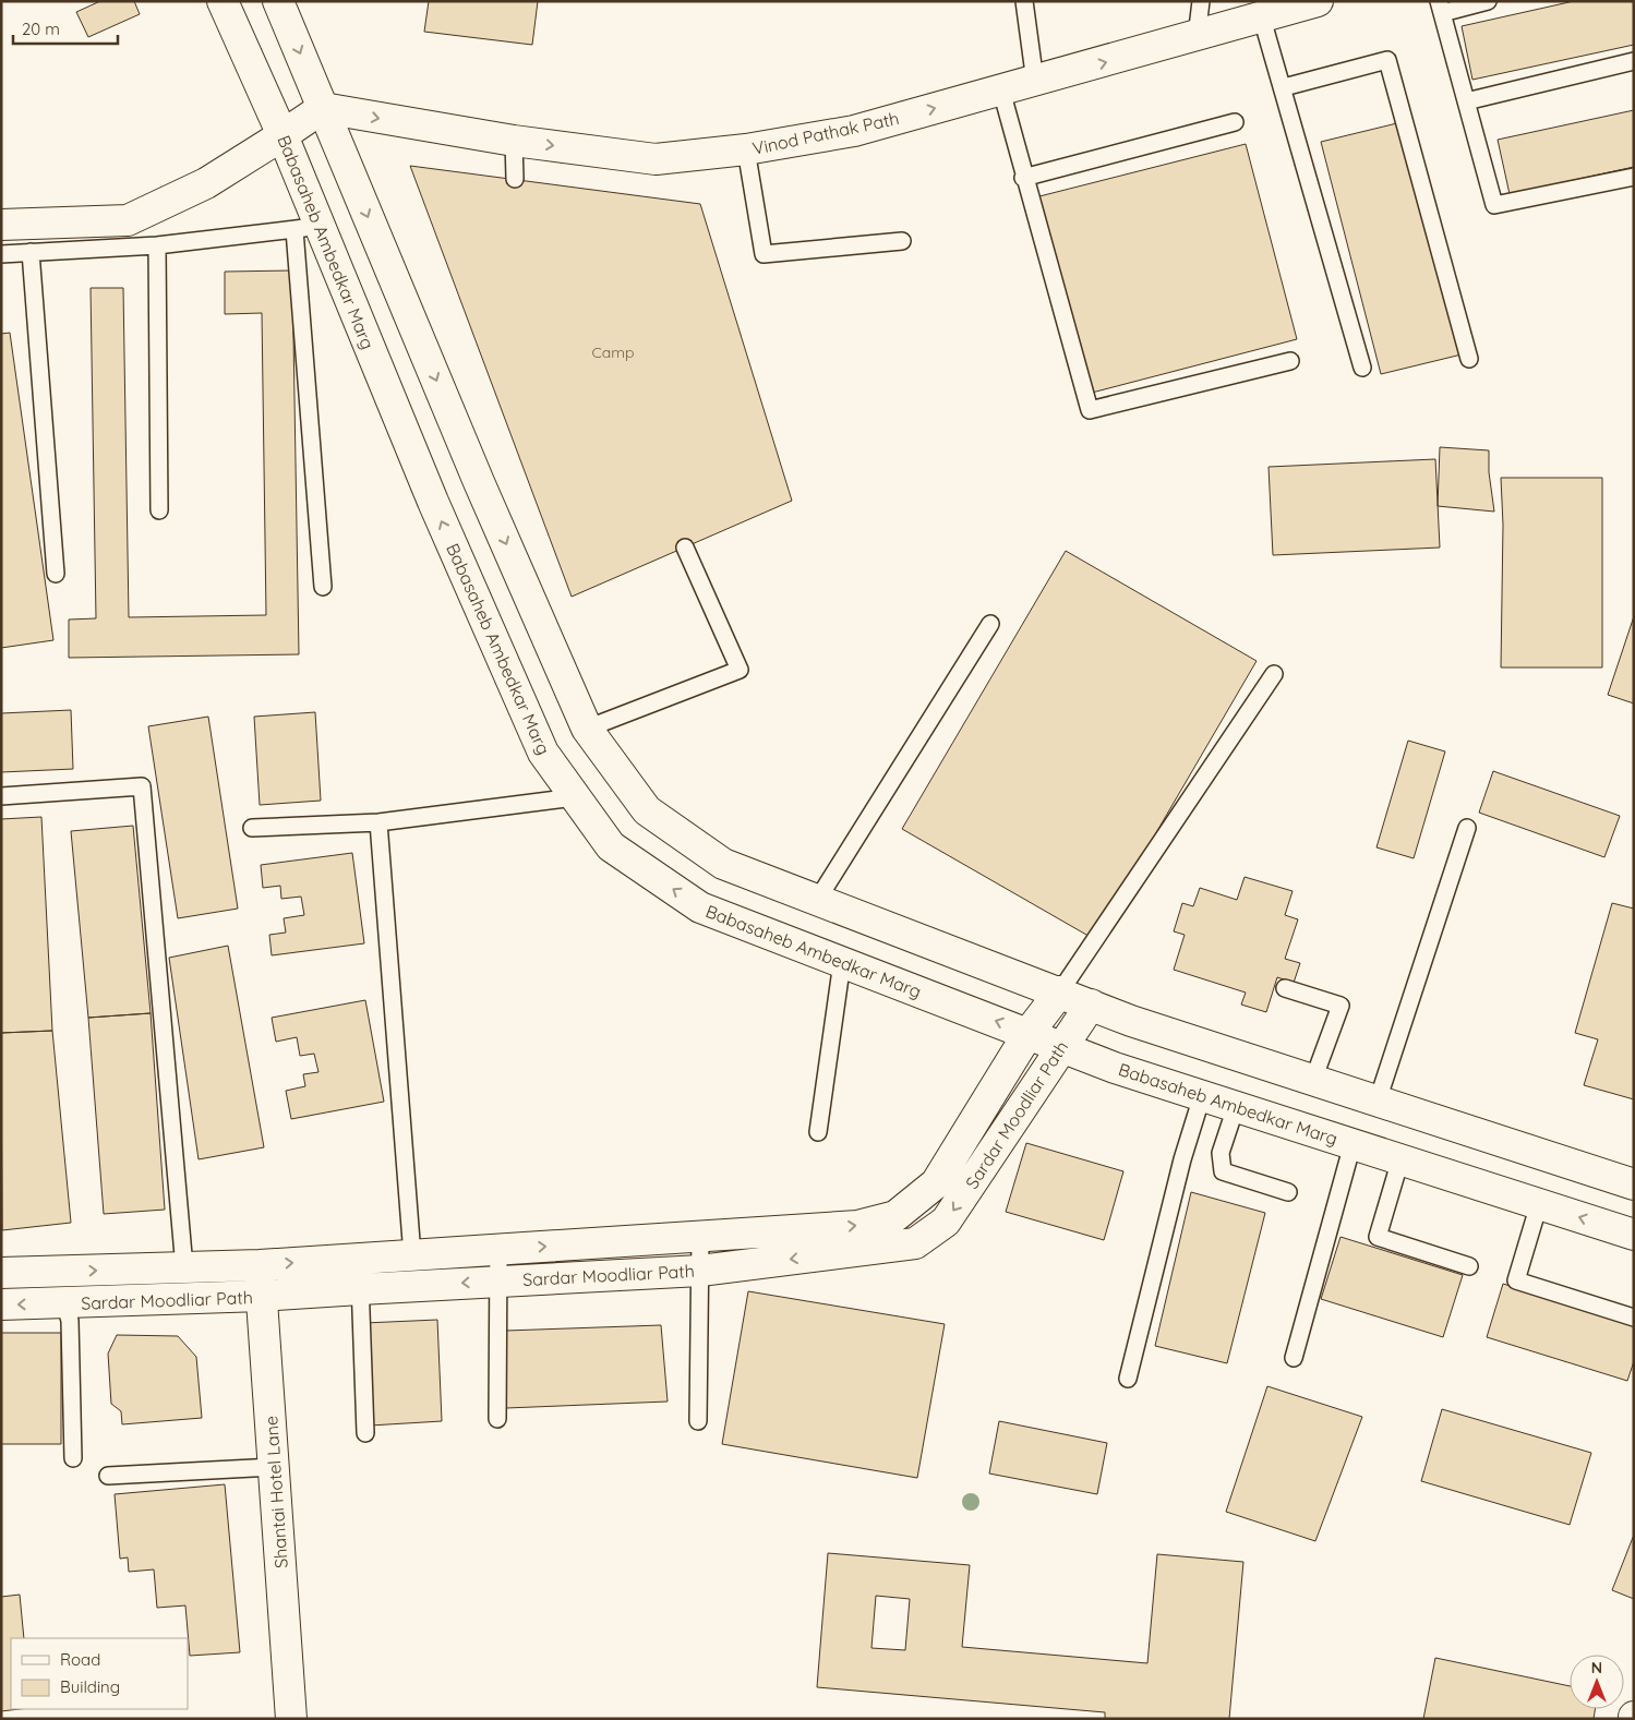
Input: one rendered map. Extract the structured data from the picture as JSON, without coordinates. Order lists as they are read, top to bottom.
{
  "streets": {
    "main road": [
      "Vinod Pathak Path",
      "Babasaheb Ambedkar Marg",
      "Sardar Moodliar Path",
      "Shantai Hotel Lane"
    ]
  },
  "crossings": [
    ["Babasaheb Ambedkar Marg", "Sardar Moodliar Path"],
    ["Sardar Moodliar Path", "Shantai Hotel Lane"]
  ],
  "one_way": ["Vinod Pathak Path"],
  "house_numbers": ["Camp"],
  "legend": ["Road", "Building"],
  "scale_bar": "20 m",
  "north": "top"
}
